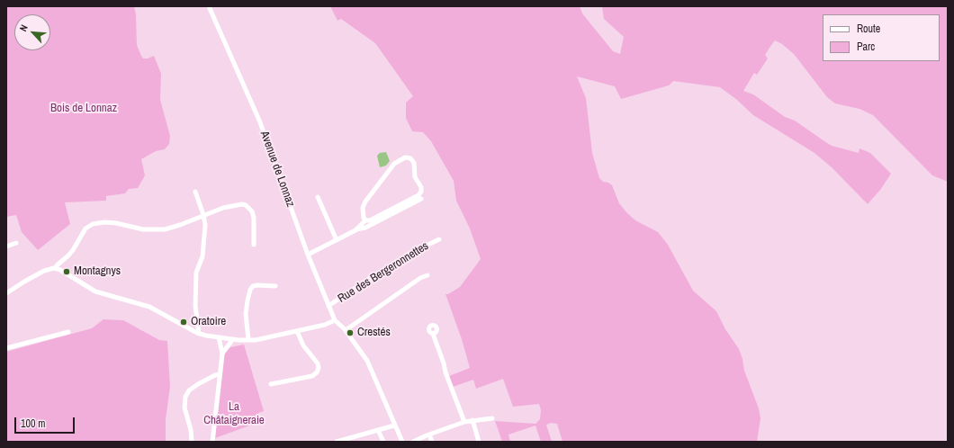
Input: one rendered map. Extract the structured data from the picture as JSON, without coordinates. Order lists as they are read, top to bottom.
{
  "streets": {
    "street": ["Avenue de Lonnaz", "Rue des Bergeronnettes"]
  },
  "crossings": [
    ["Avenue de Lonnaz", "Rue des Bergeronnettes"]
  ],
  "parks": ["Bois de Lonnaz", "La Châtaigneraie"],
  "places": ["Montagnys", "Oratoire", "Crestés"],
  "legend": ["Route", "Parc"],
  "scale_bar": "100 m",
  "north": "top left"
}
